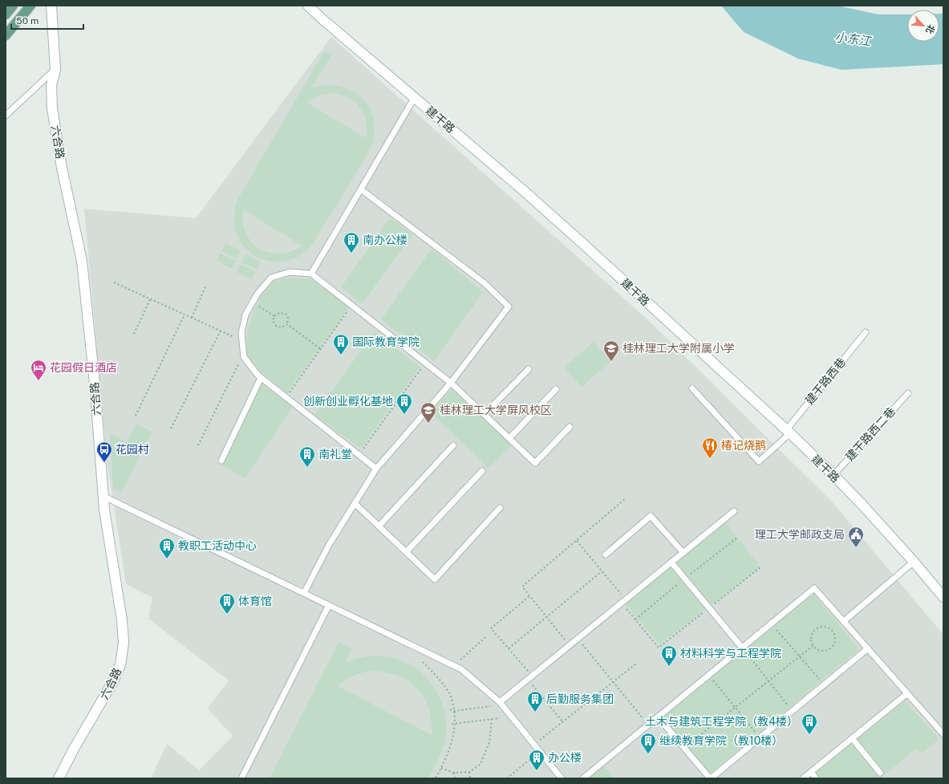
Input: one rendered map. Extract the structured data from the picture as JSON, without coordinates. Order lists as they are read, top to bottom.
{
  "streets": {
    "main road": ["建干路", "六合路"],
    "lane": ["建干路西巷", "建干路西二巷"]
  },
  "crossings": [
    ["建干路", "建干路西巷"],
    ["建干路", "建干路西二巷"]
  ],
  "water": ["小东江"],
  "places": {
    "building": [
      "南办公楼",
      "国际教育学院",
      "创新创业孵化基地",
      "南礼堂",
      "教职工活动中心",
      "体育馆",
      "材料科学与工程学院",
      "后勤服务集团",
      "土木与建筑工程学院（教4楼）",
      "继续教育学院（教10楼）",
      "办公楼"
    ],
    "school or university": ["桂林理工大学附属小学", "桂林理工大学屏风校区"],
    "hotel": ["花园假日酒店"],
    "restaurant": ["椿记烧鹅"],
    "bus stop": ["花园村"],
    "public building": ["理工大学邮政支局"]
  },
  "scale_bar": "50 m",
  "north": "bottom right"
}
